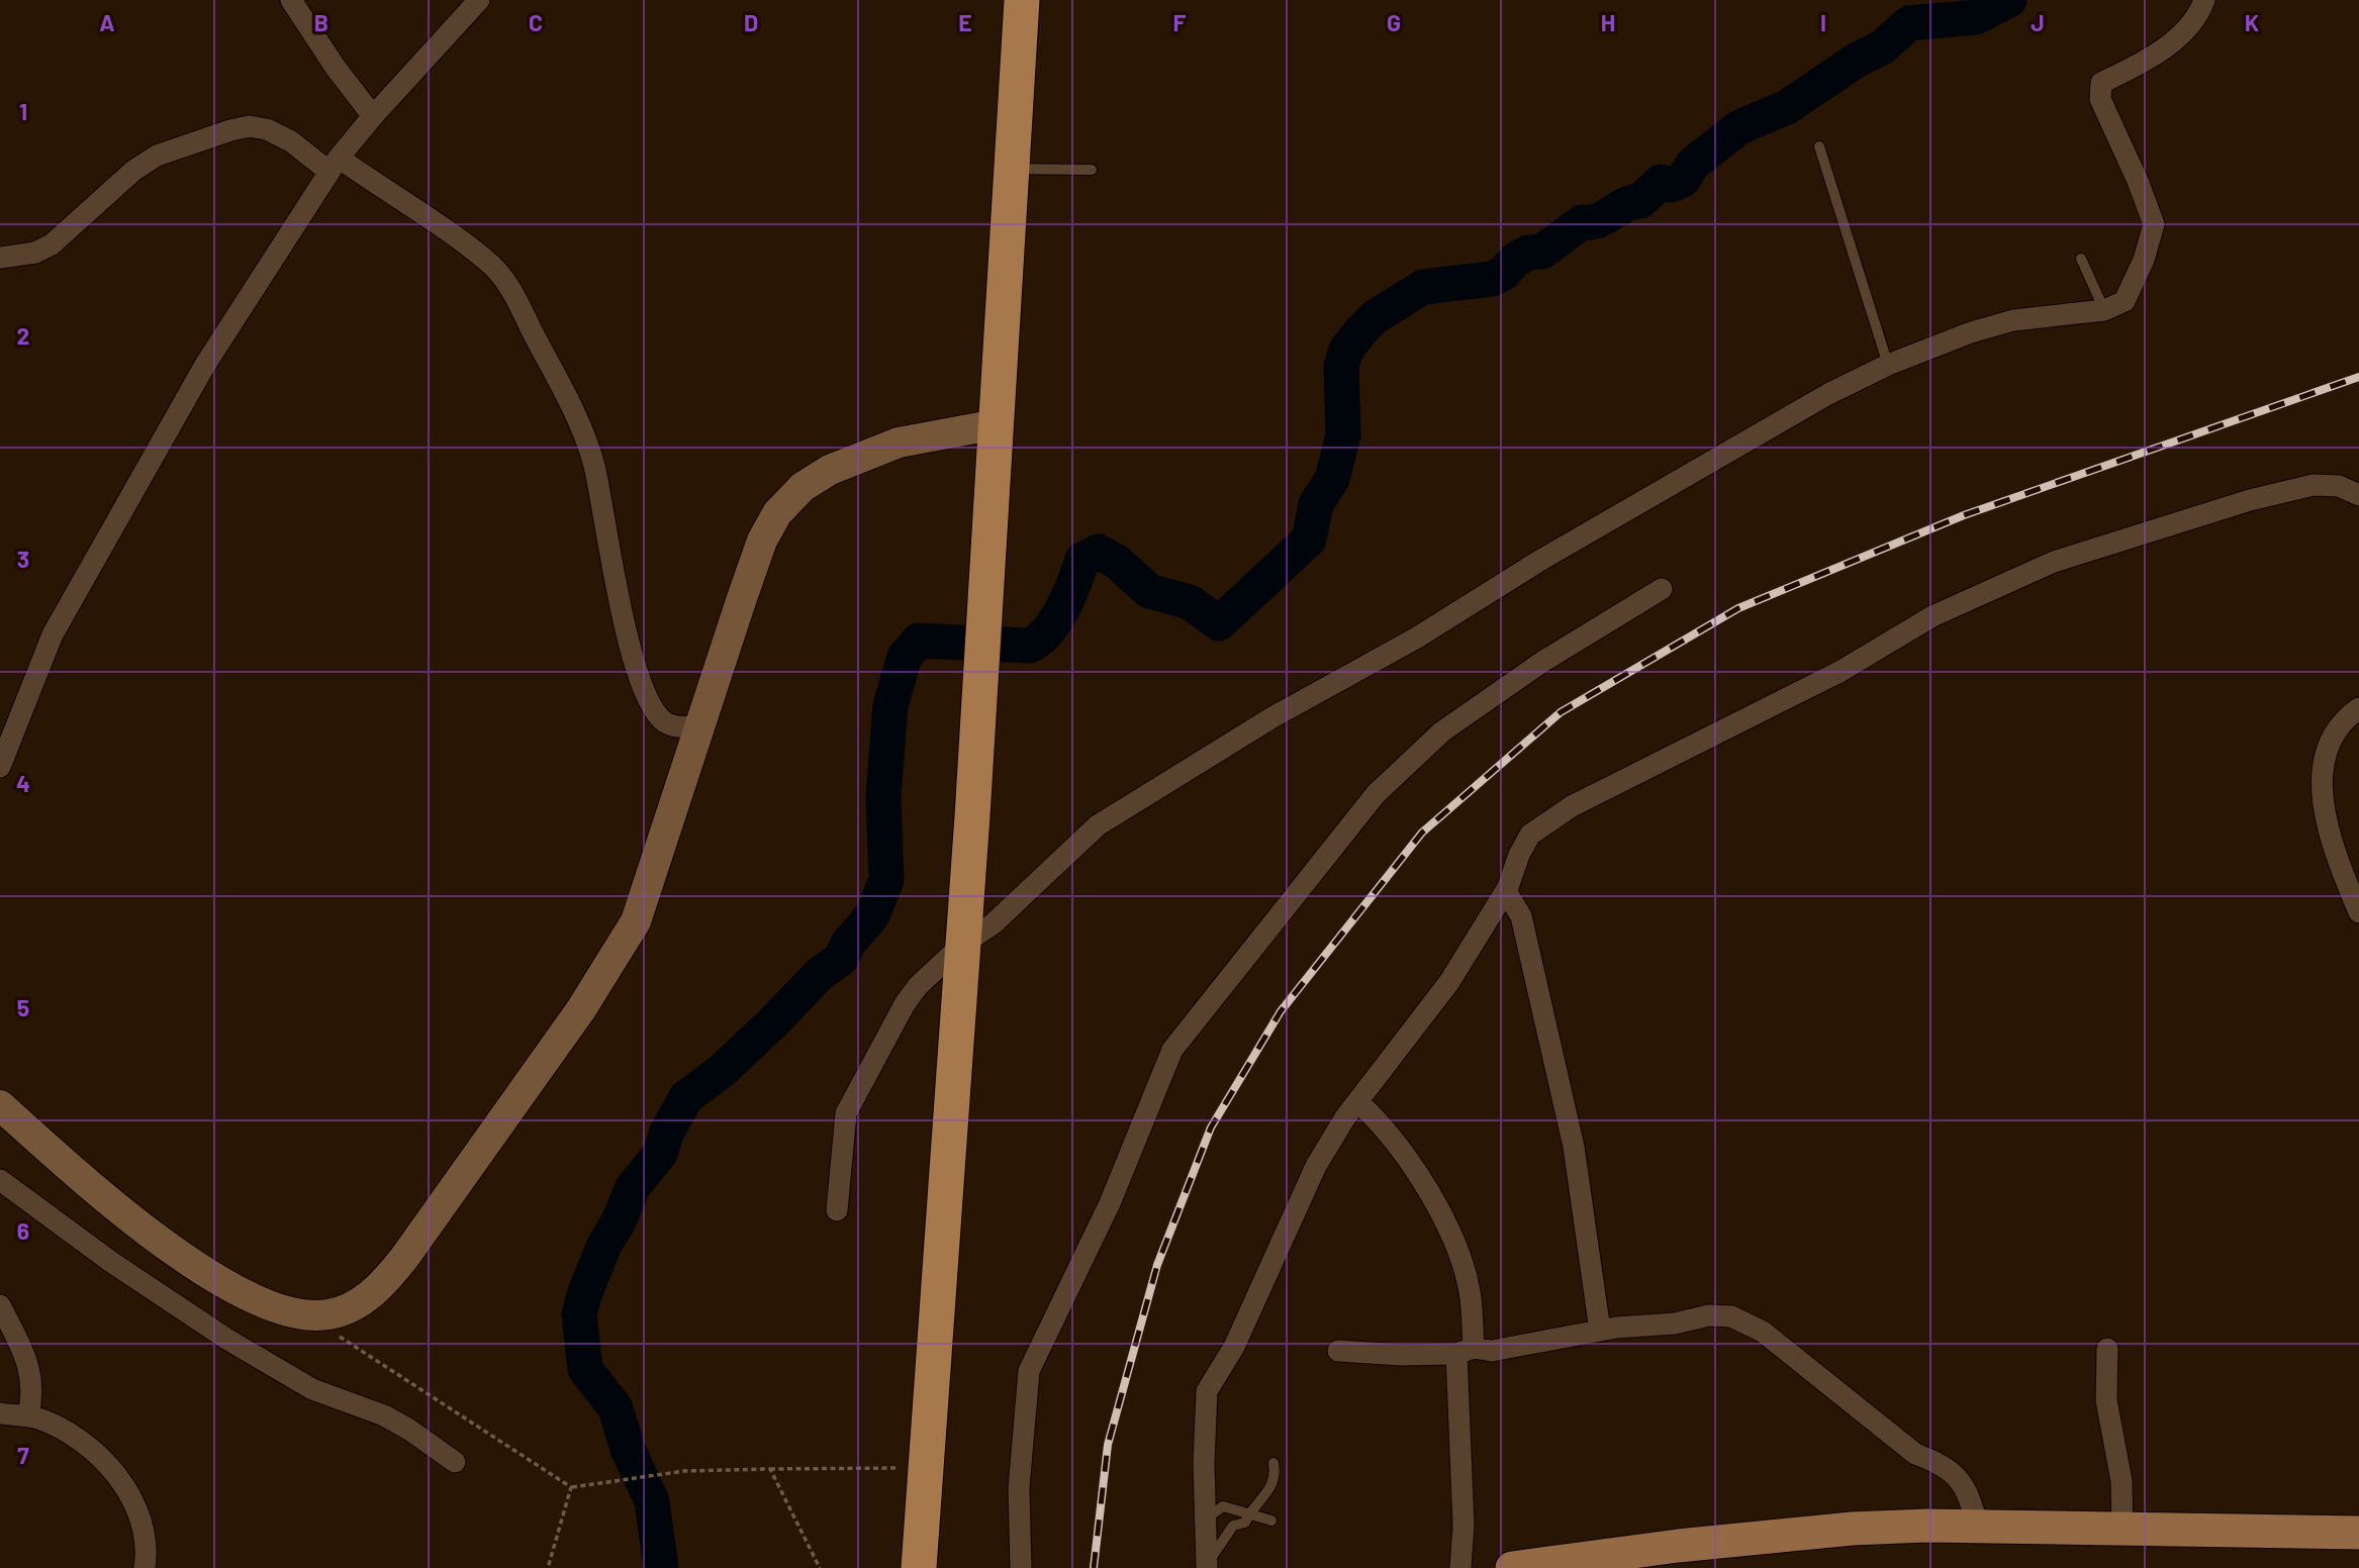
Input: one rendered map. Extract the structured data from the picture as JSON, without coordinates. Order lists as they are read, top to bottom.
{
  "grid": {
    "columns": [
      "A",
      "B",
      "C",
      "D",
      "E",
      "F",
      "G",
      "H",
      "I",
      "J",
      "K"
    ],
    "rows": [
      "1",
      "2",
      "3",
      "4",
      "5",
      "6",
      "7"
    ]
  }
}
